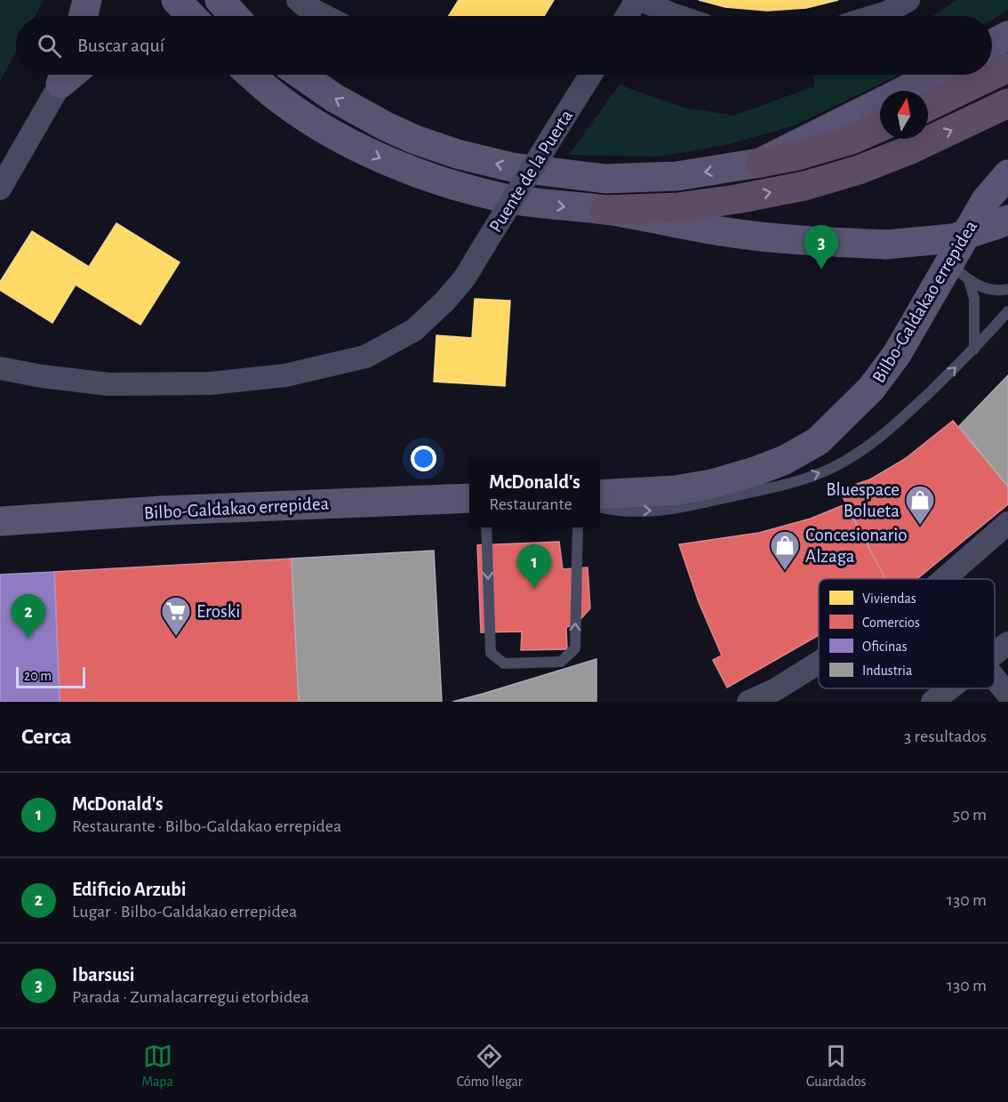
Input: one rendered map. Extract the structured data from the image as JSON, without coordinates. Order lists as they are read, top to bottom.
{
  "streets": {
    "main road": ["Bilbo-Galdakao errepidea"],
    "street": ["Puente de la Puerta"]
  },
  "places": {
    "shop": ["Bluespace Bolueta", "Concesionario Alzaga"],
    "supermarket": ["Eroski"]
  },
  "legend": [
    "Viviendas",
    "Comercios",
    "Oficinas",
    "Industria"
  ],
  "scale_bar": "20 m",
  "north": "top",
  "page": {
    "search": "Buscar aquí",
    "pins": ["3", "1", "2"],
    "popup": ["McDonald's", "Restaurante"],
    "scale": "20 m",
    "heading": ["Cerca", "3 resultados"],
    "list": [
      {
        "mark": "1",
        "name": "McDonald's",
        "note": "Restaurante · Bilbo-Galdakao errepidea",
        "value": "50 m"
      },
      {
        "mark": "2",
        "name": "Edificio Arzubi",
        "note": "Lugar · Bilbo-Galdakao errepidea",
        "value": "130 m"
      },
      {
        "mark": "3",
        "name": "Ibarsusi",
        "note": "Parada · Zumalacarregui etorbidea",
        "value": "130 m"
      }
    ],
    "nav": ["Mapa", "Cómo llegar", "Guardados"]
  }
}
